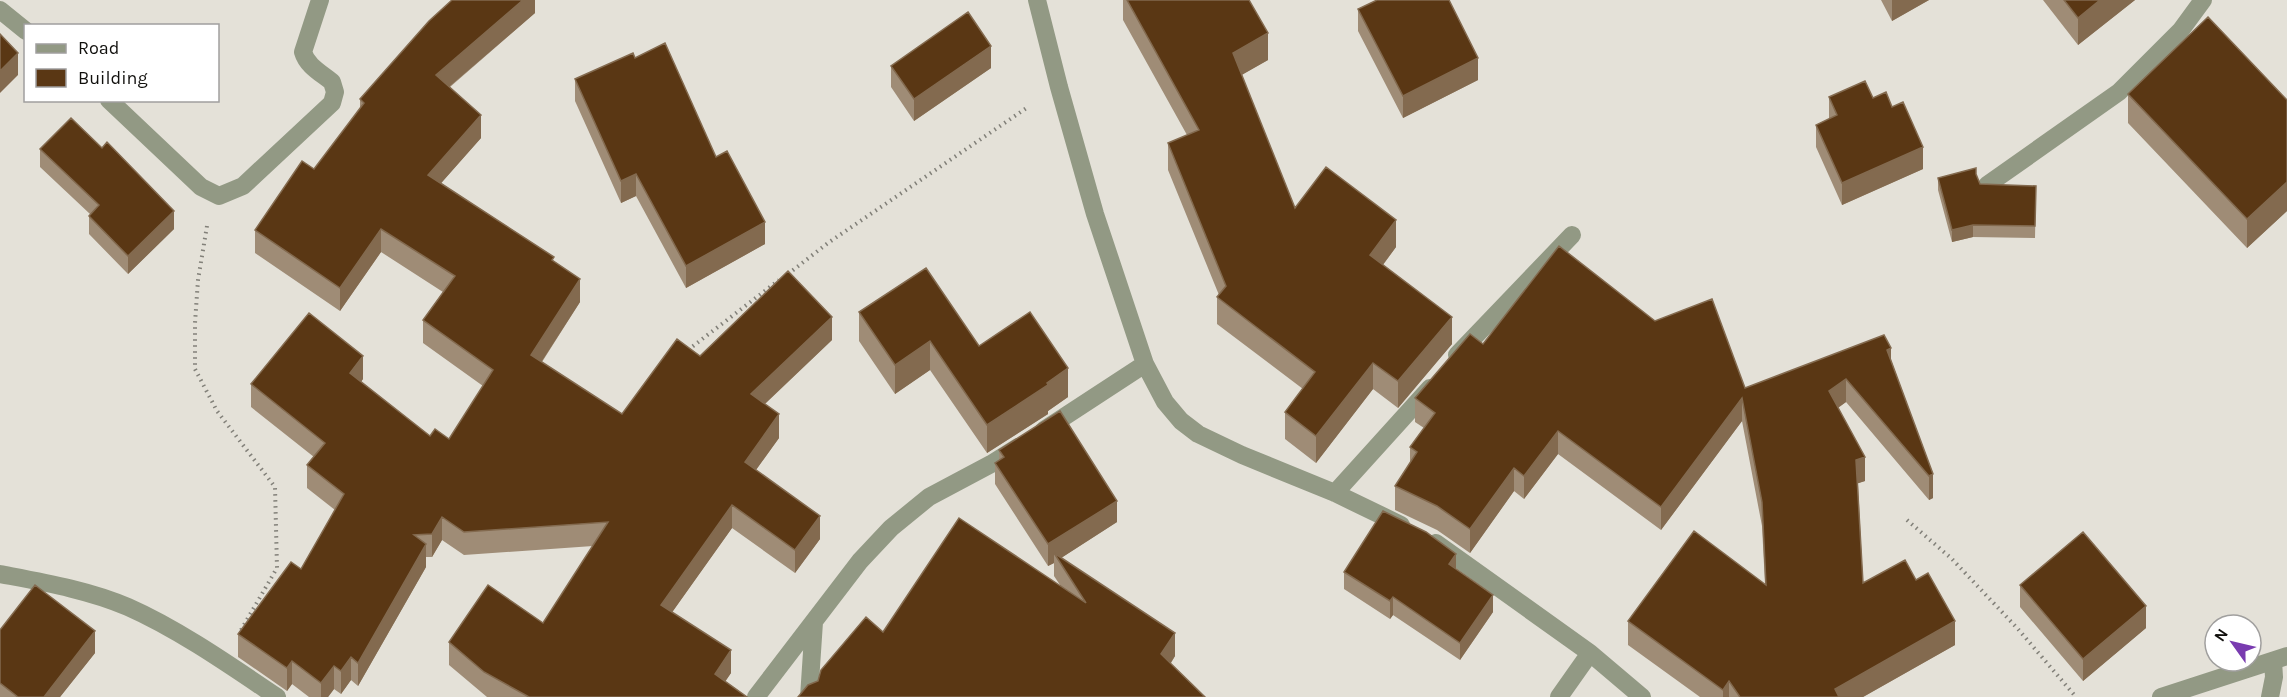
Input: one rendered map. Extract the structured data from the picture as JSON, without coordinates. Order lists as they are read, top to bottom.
{
  "legend": ["Road", "Building"],
  "north": "top left"
}
